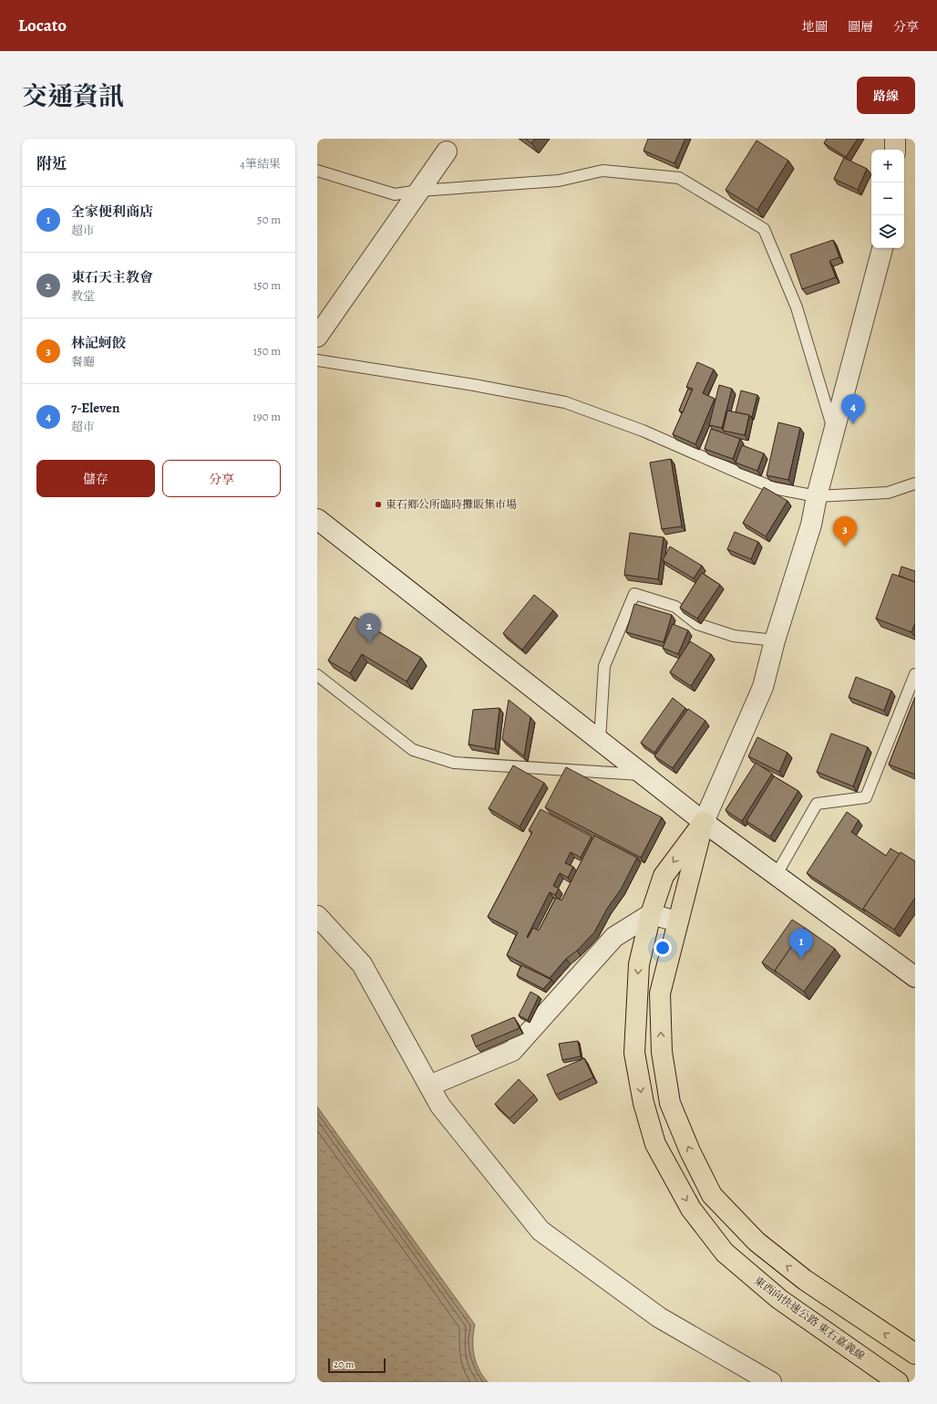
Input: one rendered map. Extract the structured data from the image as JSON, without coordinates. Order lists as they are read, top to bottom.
{
  "streets": {
    "main road": ["東西向快速公路 東石嘉義線"]
  },
  "one_way": ["東西向快速公路 東石嘉義線"],
  "places": ["東石鄉公所臨時攤販集市場"],
  "scale_bar": "20 m",
  "page": {
    "header": "Locato",
    "nav": ["地圖", "圖層", "分享"],
    "title": "交通資訊",
    "buttons": [
      "路線",
      ["儲存", "分享"]
    ],
    "heading": ["附近", "4筆結果"],
    "map_buttons": ["+", "−"],
    "list": [
      {
        "mark": "1",
        "name": "全家便利商店",
        "note": "超市",
        "value": "50 m"
      },
      {
        "mark": "2",
        "name": "東石天主教會",
        "note": "教堂",
        "value": "150 m"
      },
      {
        "mark": "3",
        "name": "林記蚵餃",
        "note": "餐廳",
        "value": "150 m"
      },
      {
        "mark": "4",
        "name": "7-Eleven",
        "note": "超市",
        "value": "190 m"
      }
    ],
    "pins": [
      "4",
      "3",
      "2",
      "1"
    ],
    "scale": "20 m"
  }
}
